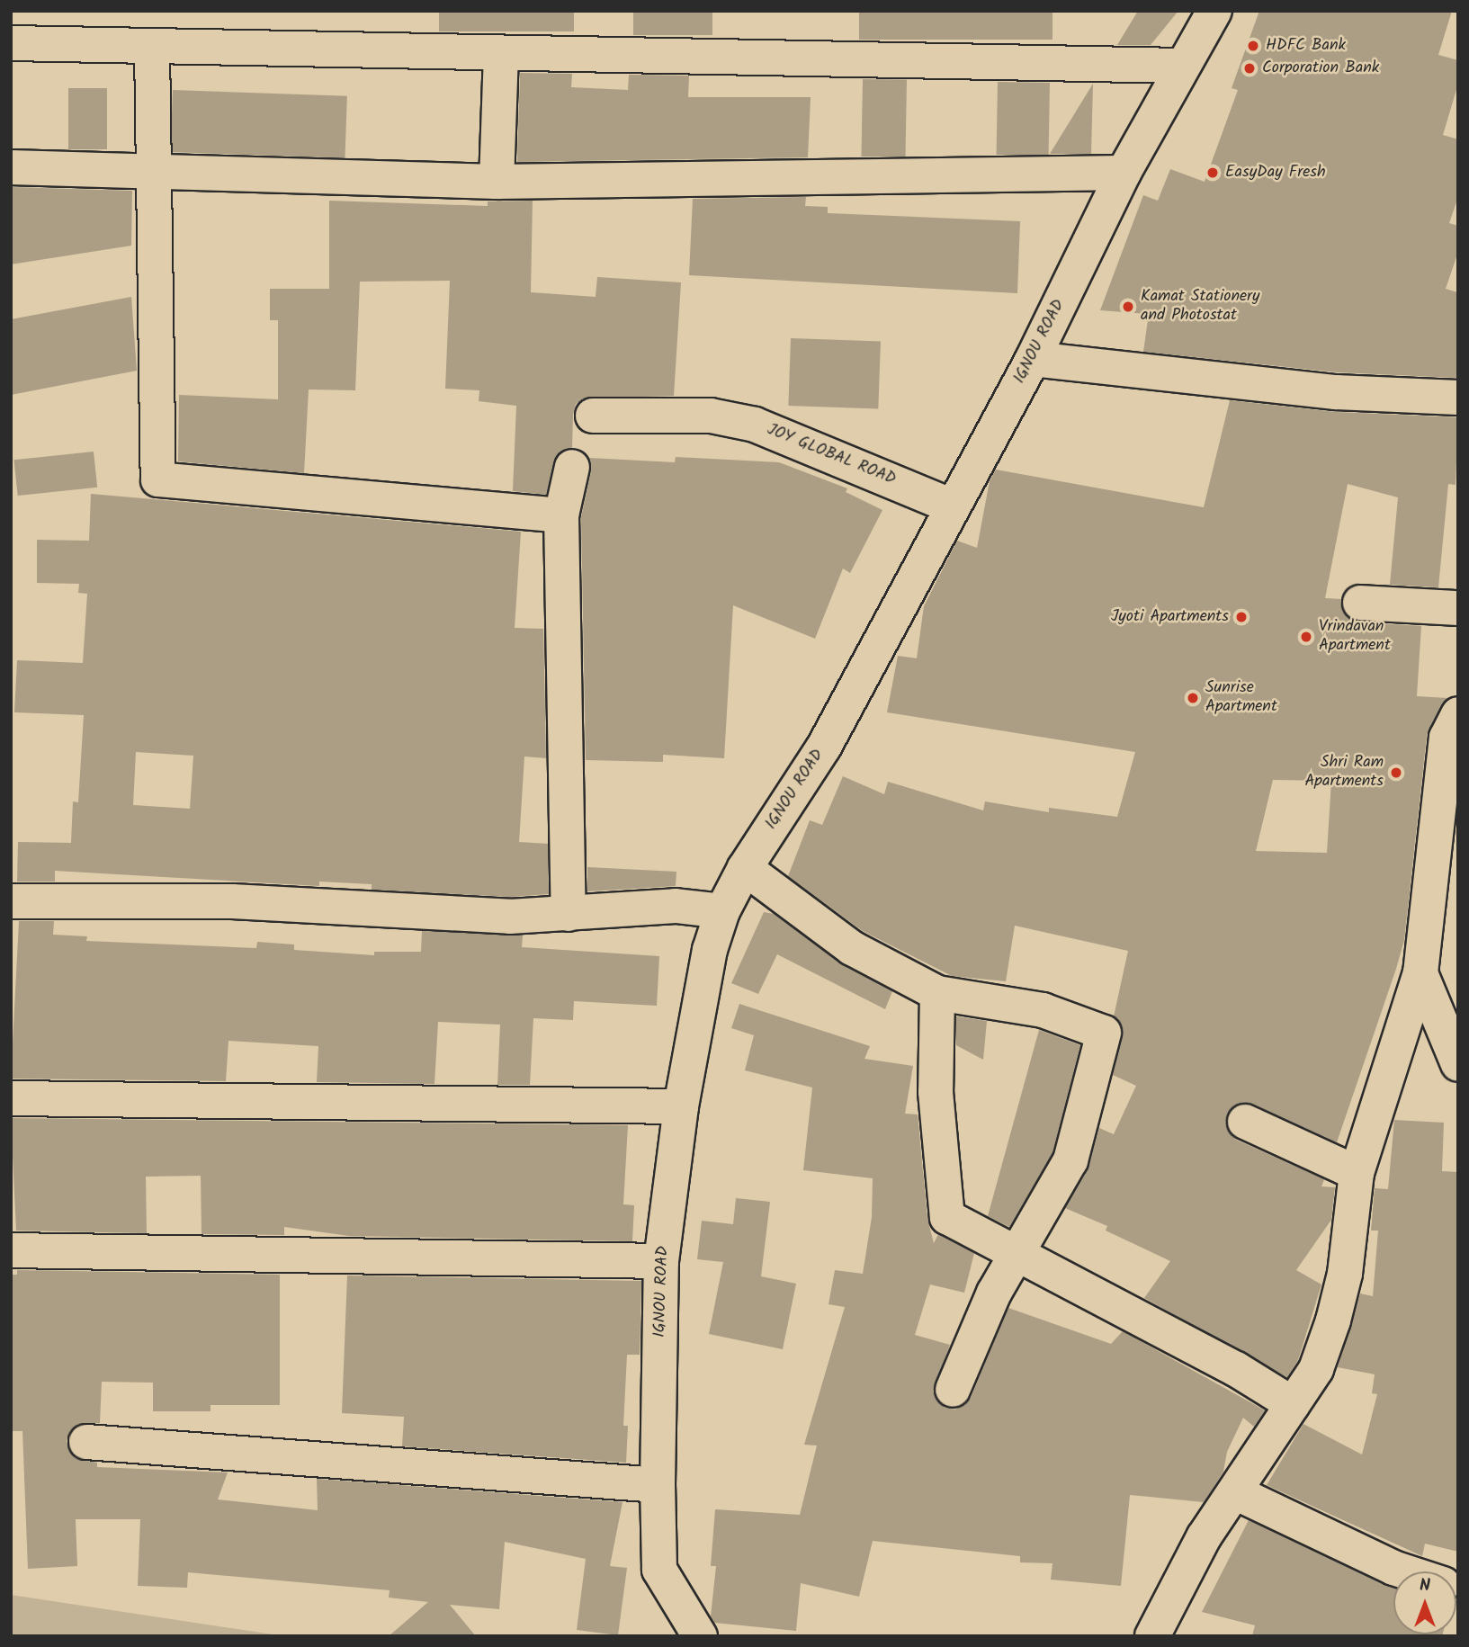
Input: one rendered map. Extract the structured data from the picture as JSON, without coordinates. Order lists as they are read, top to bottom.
{
  "streets": {
    "street": ["IGNOU ROAD", "JOY GLOBAL ROAD"]
  },
  "crossings": [
    ["IGNOU ROAD", "JOY GLOBAL ROAD"]
  ],
  "places": [
    "HDFC Bank",
    "Corporation Bank",
    "EasyDay Fresh",
    "Kamat Stationery and Photostat",
    "Jyoti Apartments",
    "Vrindavan Apartment",
    "Sunrise Apartment",
    "Shri Ram Apartments"
  ],
  "north": "top"
}
